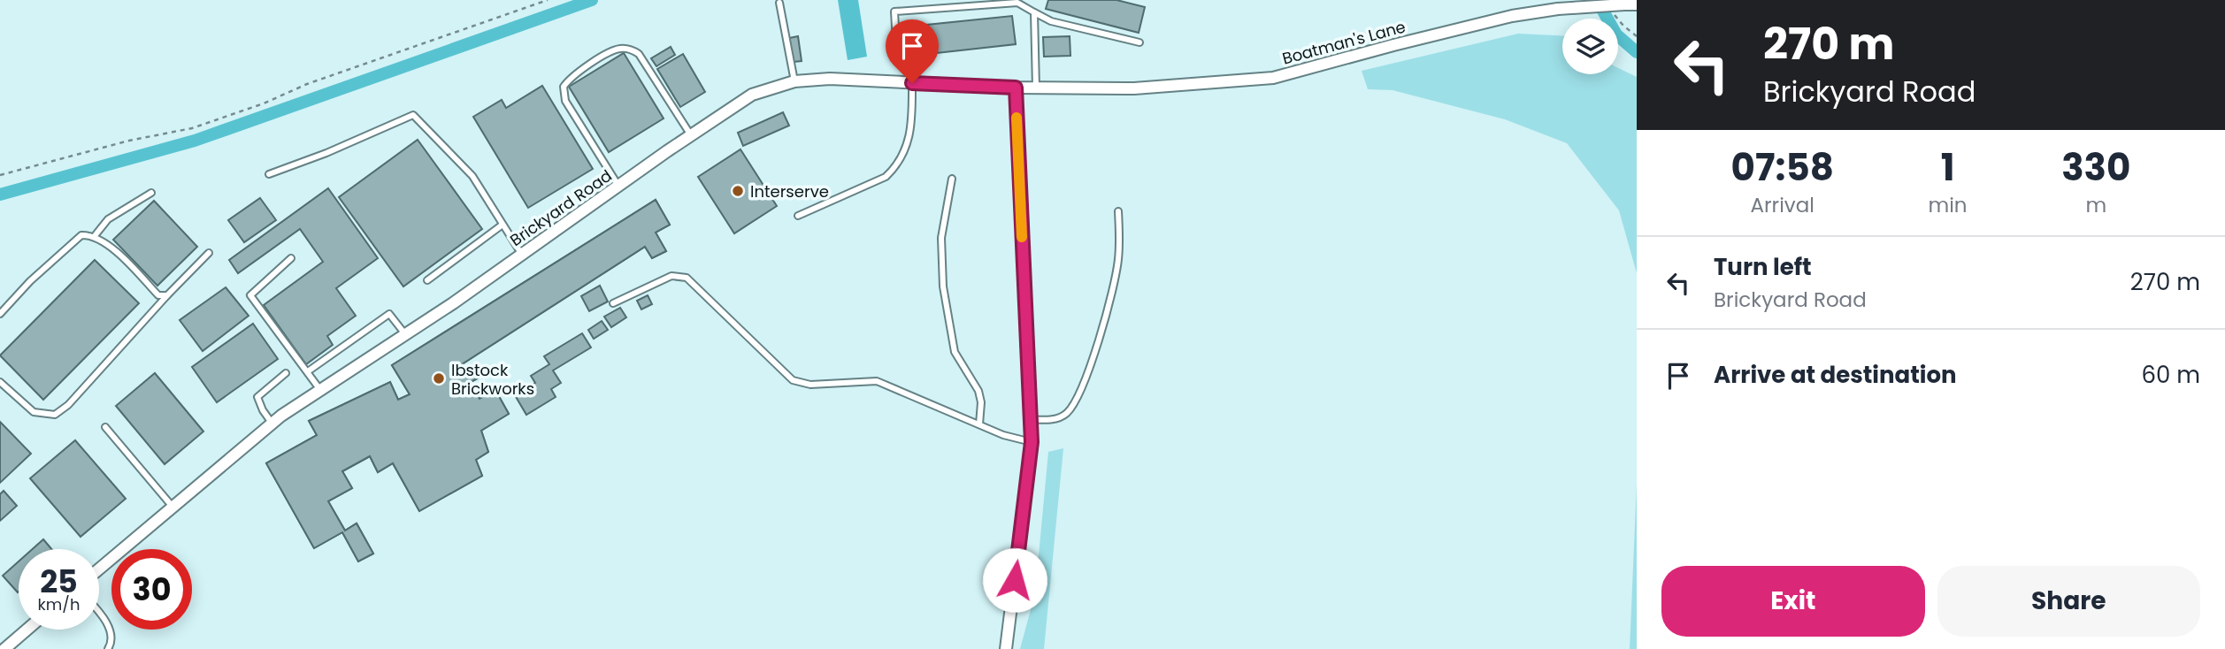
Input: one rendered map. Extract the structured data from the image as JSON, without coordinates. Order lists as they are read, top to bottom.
{
  "streets": {
    "street": ["Boatman's Lane", "Brickyard Road"]
  },
  "crossings": [
    ["Boatman's Lane", "Brickyard Road"]
  ],
  "places": ["Interserve", "Ibstock Brickworks"],
  "page": {
    "turn": ["270 m", "Brickyard Road"],
    "eta": [
      "07:58",
      "Arrival",
      "1",
      "min",
      "330",
      "m"
    ],
    "list": [
      {
        "name": "Turn left",
        "note": "Brickyard Road",
        "value": "270 m"
      },
      {
        "name": "Arrive at destination",
        "value": "60 m"
      }
    ],
    "speed": "25 km/h",
    "limit": "30",
    "buttons": ["Exit", "Share"]
  }
}
